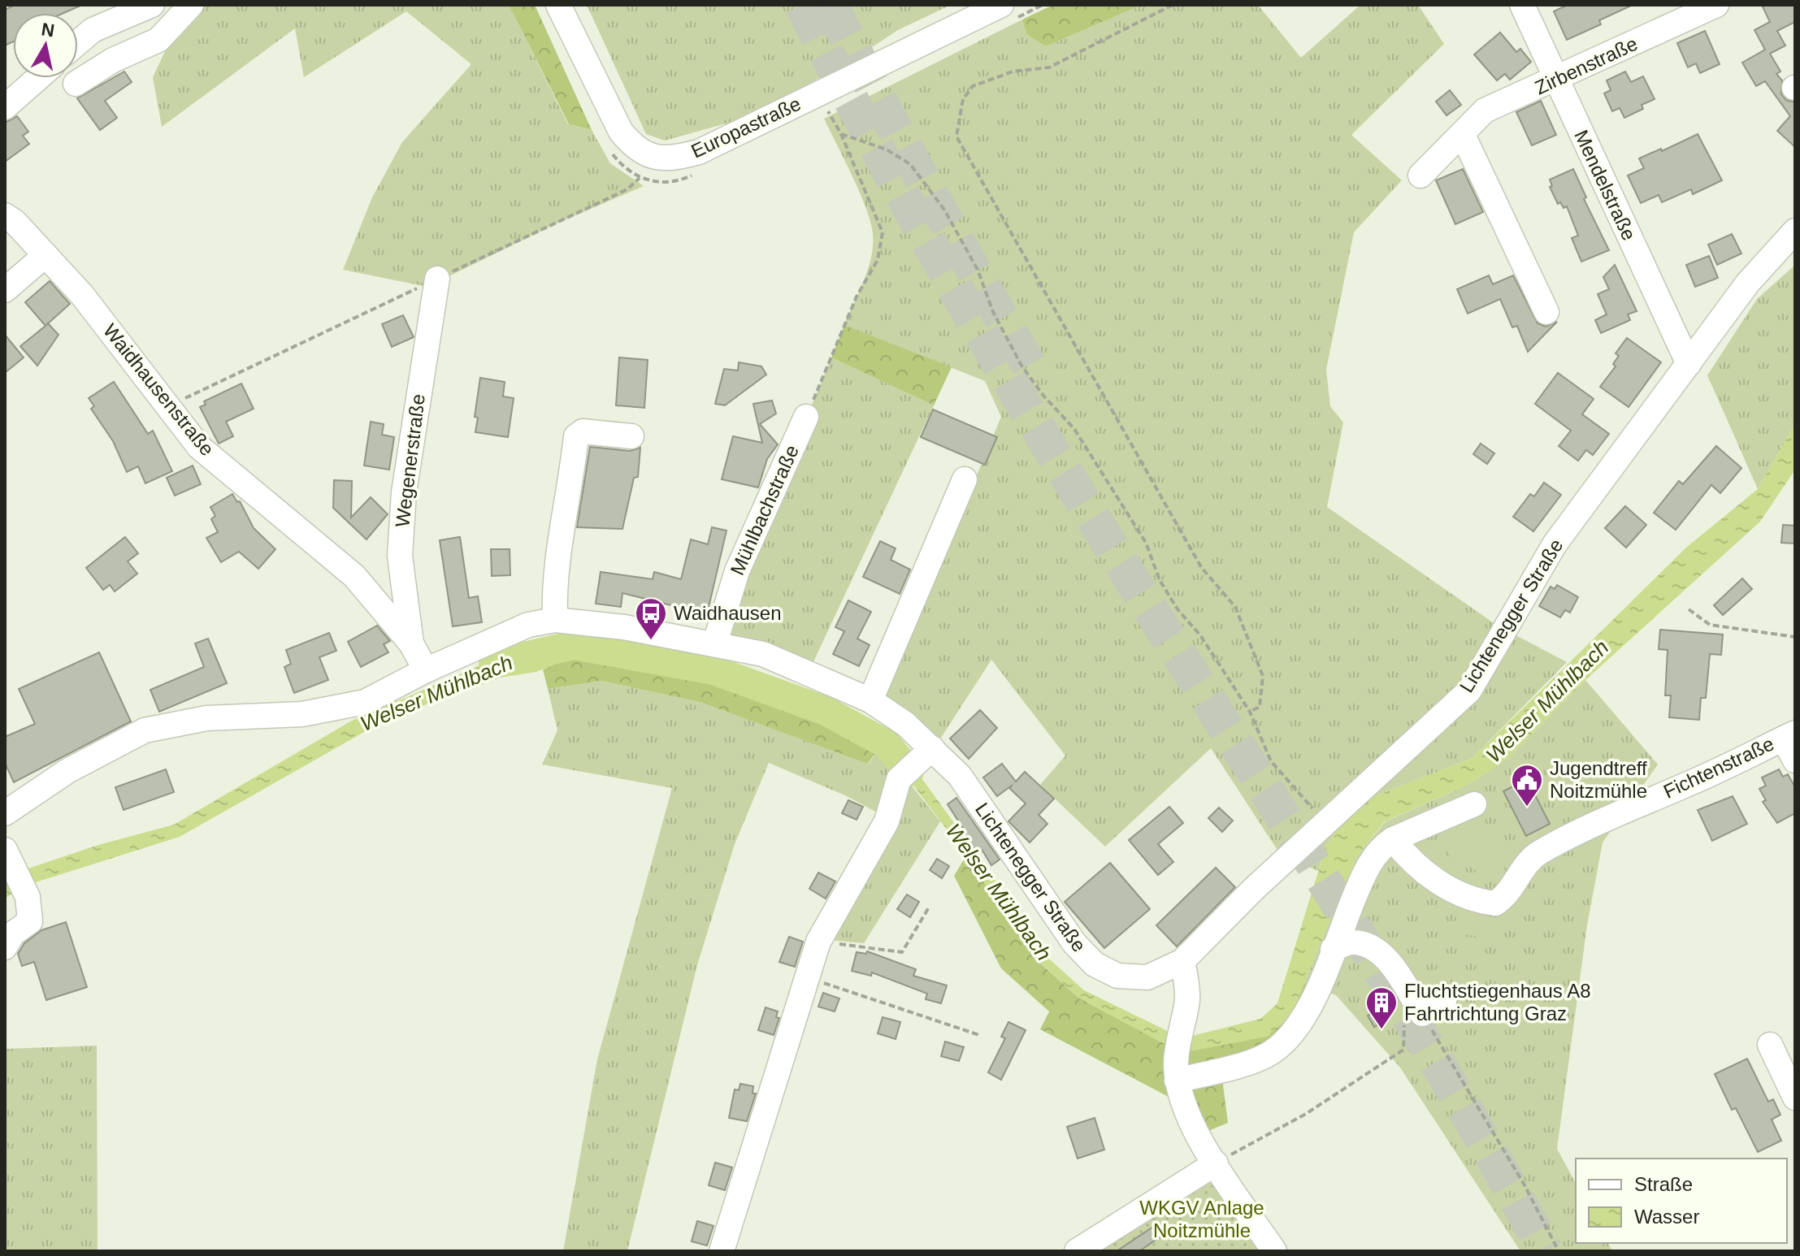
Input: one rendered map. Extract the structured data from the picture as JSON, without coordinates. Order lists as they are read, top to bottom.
{
  "streets": {
    "street": [
      "Zirbenstraße",
      "Europastraße",
      "Mendelstraße",
      "Waidhausenstraße",
      "Wegenerstraße",
      "Mühlbachstraße",
      "Lichtenegger Straße",
      "Fichtenstraße"
    ]
  },
  "crossings": [
    ["Zirbenstraße", "Mendelstraße"],
    ["Mendelstraße", "Lichtenegger Straße"],
    ["Waidhausenstraße", "Wegenerstraße"],
    ["Waidhausenstraße", "Lichtenegger Straße"],
    ["Mühlbachstraße", "Lichtenegger Straße"]
  ],
  "water": ["Welser Mühlbach"],
  "parks": ["WKGV Anlage Noitzmühle"],
  "places": {
    "bus stop": ["Waidhausen"],
    "public building": ["Jugendtreff Noitzmühle"],
    "building": ["Fluchtstiegenhaus A8 Fahrtrichtung Graz"]
  },
  "legend": ["Straße", "Wasser"],
  "north": "top"
}
